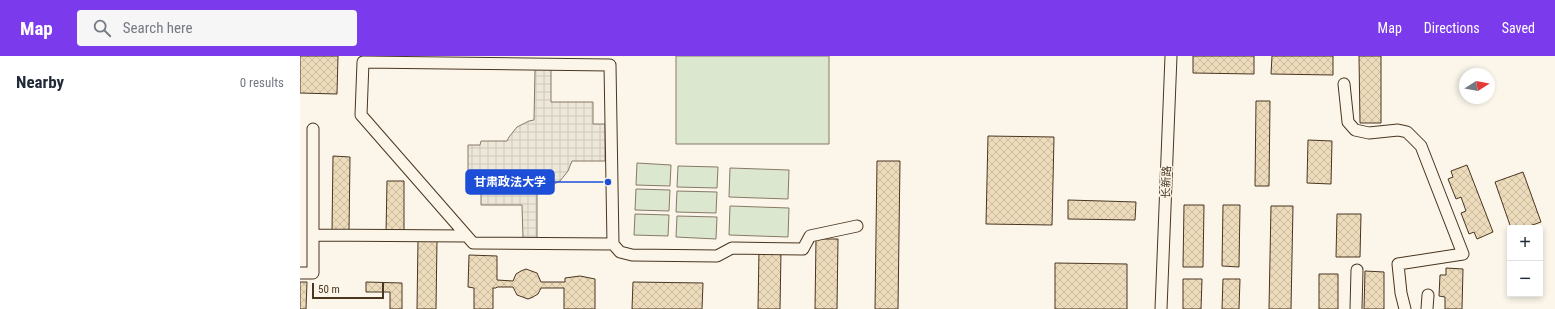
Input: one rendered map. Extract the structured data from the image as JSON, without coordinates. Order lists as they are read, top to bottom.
{
  "streets": {
    "street": ["长新路"]
  },
  "places": ["甘肃政法大学"],
  "scale_bar": "50 m",
  "north": "right",
  "page": {
    "header": "Map",
    "search": "Search here",
    "nav": ["Map", "Directions", "Saved"],
    "heading": ["Nearby", "0 results"],
    "map_buttons": ["+", "−"],
    "scale": "50 m"
  }
}
